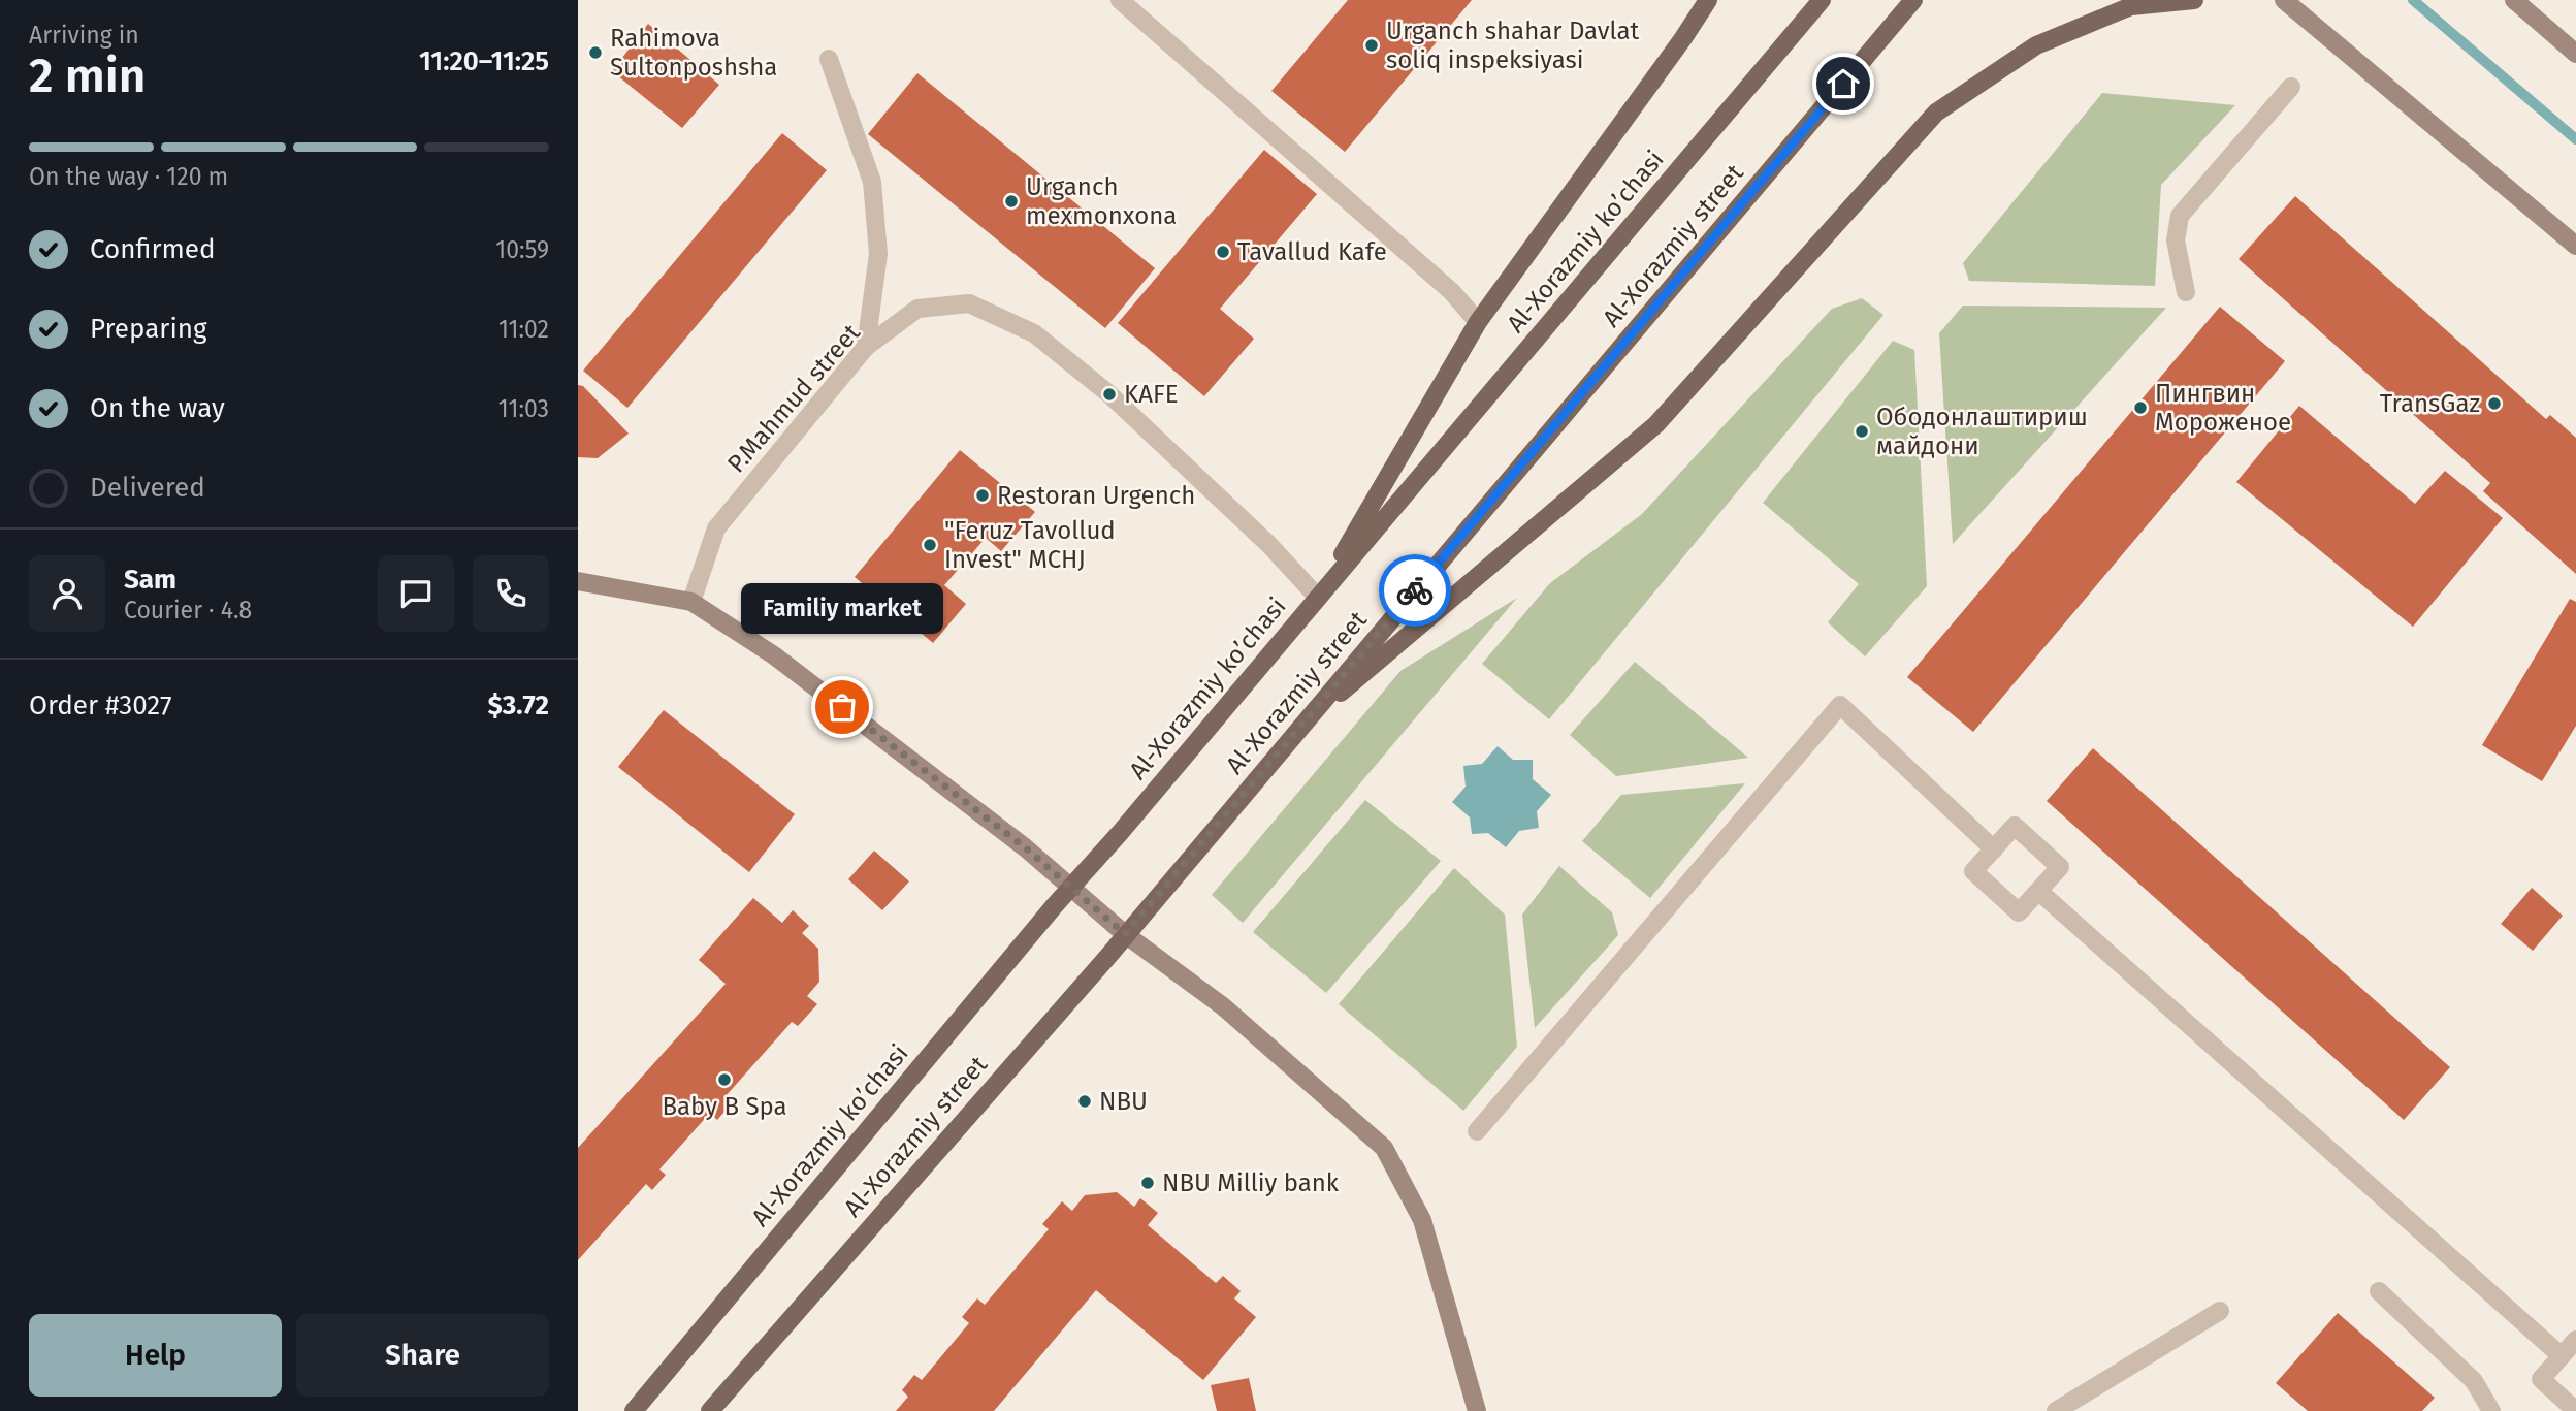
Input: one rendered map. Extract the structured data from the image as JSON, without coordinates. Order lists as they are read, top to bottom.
{
  "streets": {
    "main road": ["Al-Xorazmiy ko’chasi", "Al-Xorazmiy street"],
    "street": ["P.Mahmud street"]
  },
  "crossings": [
    ["Al-Xorazmiy ko’chasi", "P.Mahmud street"]
  ],
  "places": [
    "Urganch shahar Davlat soliq inspeksiyasi",
    "Rahimova Sultonposhsha",
    "Urganch mexmonxona",
    "Tavallud Kafe",
    "KAFE",
    "TransGaz",
    "Пингвин Мороженое",
    "Ободонлаштириш майдони",
    "Restoran Urgench",
    "\"Feruz Tavollud Invest\" MCHJ",
    "Familiy market",
    "Baby B Spa",
    "NBU",
    "NBU Milliy bank"
  ],
  "page": {
    "heading": ["2 min", "Arriving in", "11:20–11:25"],
    "panel": [
      "Sam",
      "Courier · 4.8",
      "Order #3027",
      "$3.72"
    ],
    "bar": "On the way · 120 m",
    "list": [
      ["Confirmed", "10:59"],
      ["Preparing", "11:02"],
      ["On the way", "11:03"],
      "Delivered"
    ],
    "bubble": "Familiy market",
    "buttons": ["Help", "Share"]
  }
}
